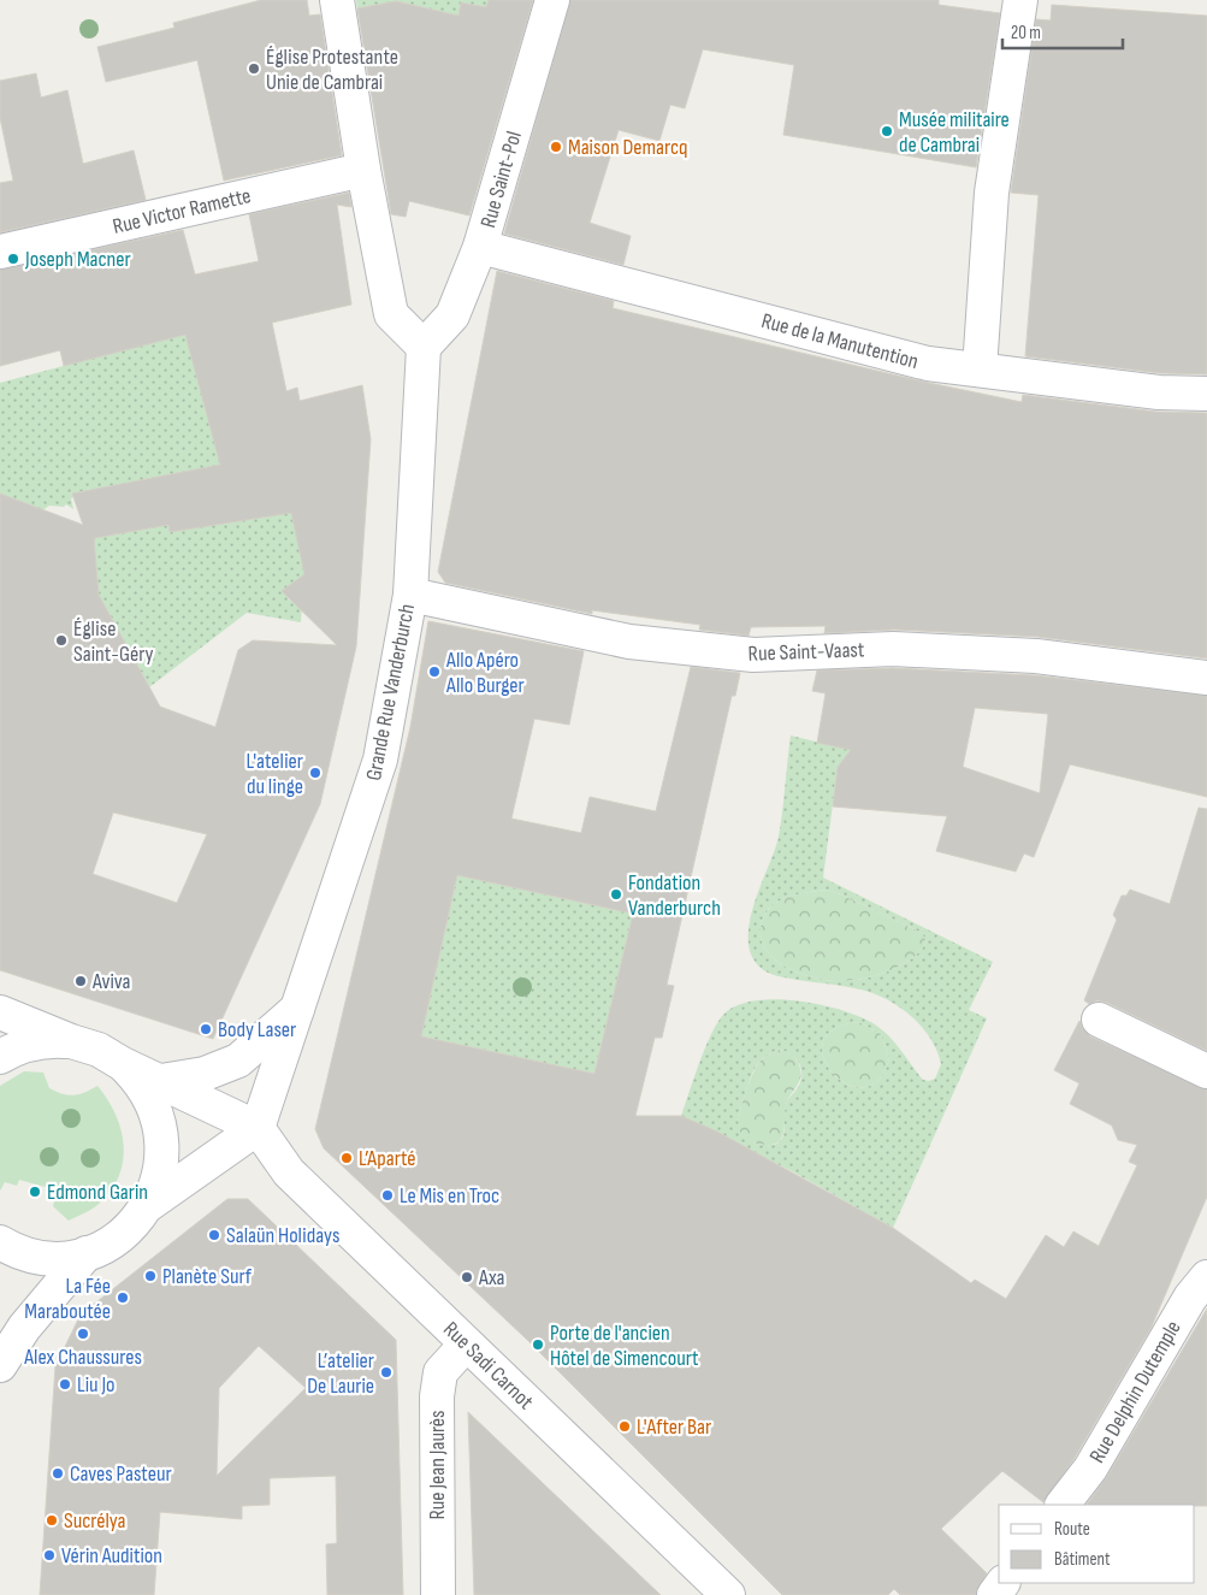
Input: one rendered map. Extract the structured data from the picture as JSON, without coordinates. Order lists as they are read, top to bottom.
{
  "streets": {
    "street": [
      "Rue Saint-Pol",
      "Rue Victor Ramette",
      "Rue de la Manutention",
      "Rue Saint-Vaast",
      "Grande Rue Vanderburch",
      "Rue Sadi Carnot",
      "Rue Delphin Dutemple",
      "Rue Jean Jaurès"
    ]
  },
  "crossings": [
    ["Rue Saint-Pol", "Rue de la Manutention"],
    ["Rue Saint-Pol", "Grande Rue Vanderburch"],
    ["Rue Saint-Vaast", "Grande Rue Vanderburch"],
    ["Grande Rue Vanderburch", "Rue Sadi Carnot"],
    ["Rue Sadi Carnot", "Rue Jean Jaurès"]
  ],
  "places": [
    "Église Protestante Unie de Cambrai",
    "Musée militaire de Cambrai",
    "Maison Demarcq",
    "Joseph Macner",
    "Église Saint-Géry",
    "Allo Apéro Allo Burger",
    "L'atelier du linge",
    "Fondation Vanderburch",
    "Aviva",
    "Body Laser",
    "L’Aparté",
    "Edmond Garin",
    "Le Mis en Troc",
    "Salaün Holidays",
    "Planète Surf",
    "Axa",
    "La Fée Maraboutée",
    "Alex Chaussures",
    "Porte de l'ancien Hôtel de Simencourt",
    "L’atelier De Laurie",
    "Liu Jo",
    "L'After Bar",
    "Caves Pasteur",
    "Sucrélya",
    "Vérin Audition"
  ],
  "legend": ["Route", "Bâtiment"],
  "scale_bar": "20 m"
}
